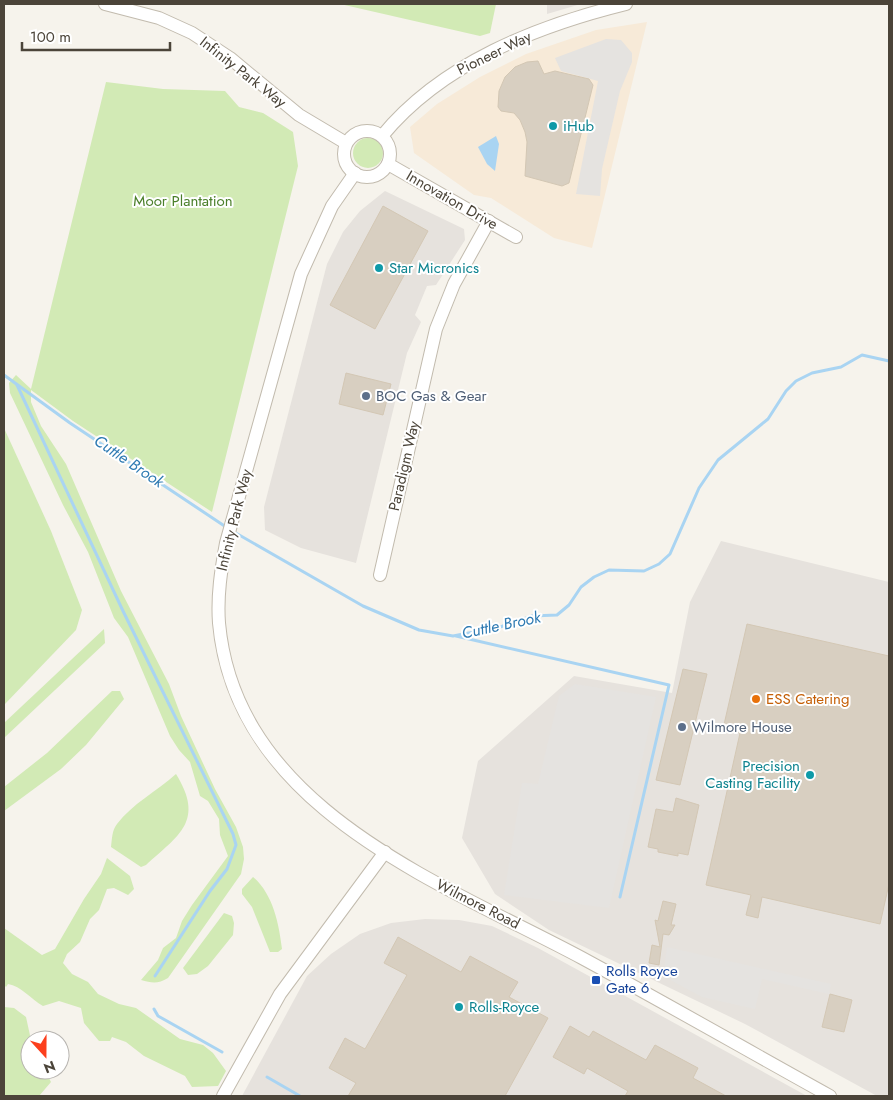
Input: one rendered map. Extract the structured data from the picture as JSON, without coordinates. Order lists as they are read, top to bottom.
{
  "streets": {
    "street": [
      "Pioneer Way",
      "Infinity Park Way",
      "Innovation Drive",
      "Paradigm Way",
      "Wilmore Road"
    ]
  },
  "crossings": [
    ["Pioneer Way", "Infinity Park Way"],
    ["Pioneer Way", "Innovation Drive"],
    ["Infinity Park Way", "Innovation Drive"],
    ["Infinity Park Way", "Wilmore Road"],
    ["Innovation Drive", "Paradigm Way"]
  ],
  "water": ["Cuttle Brook"],
  "parks": ["Moor Plantation"],
  "places": {
    "other": [
      "iHub",
      "Star Micronics",
      "BOC Gas & Gear",
      "ESS Catering",
      "Wilmore House",
      "Precision Casting Facility",
      "Rolls-Royce"
    ],
    "transit": ["Rolls Royce Gate 6"]
  },
  "scale_bar": "100 m",
  "north": "bottom"
}
